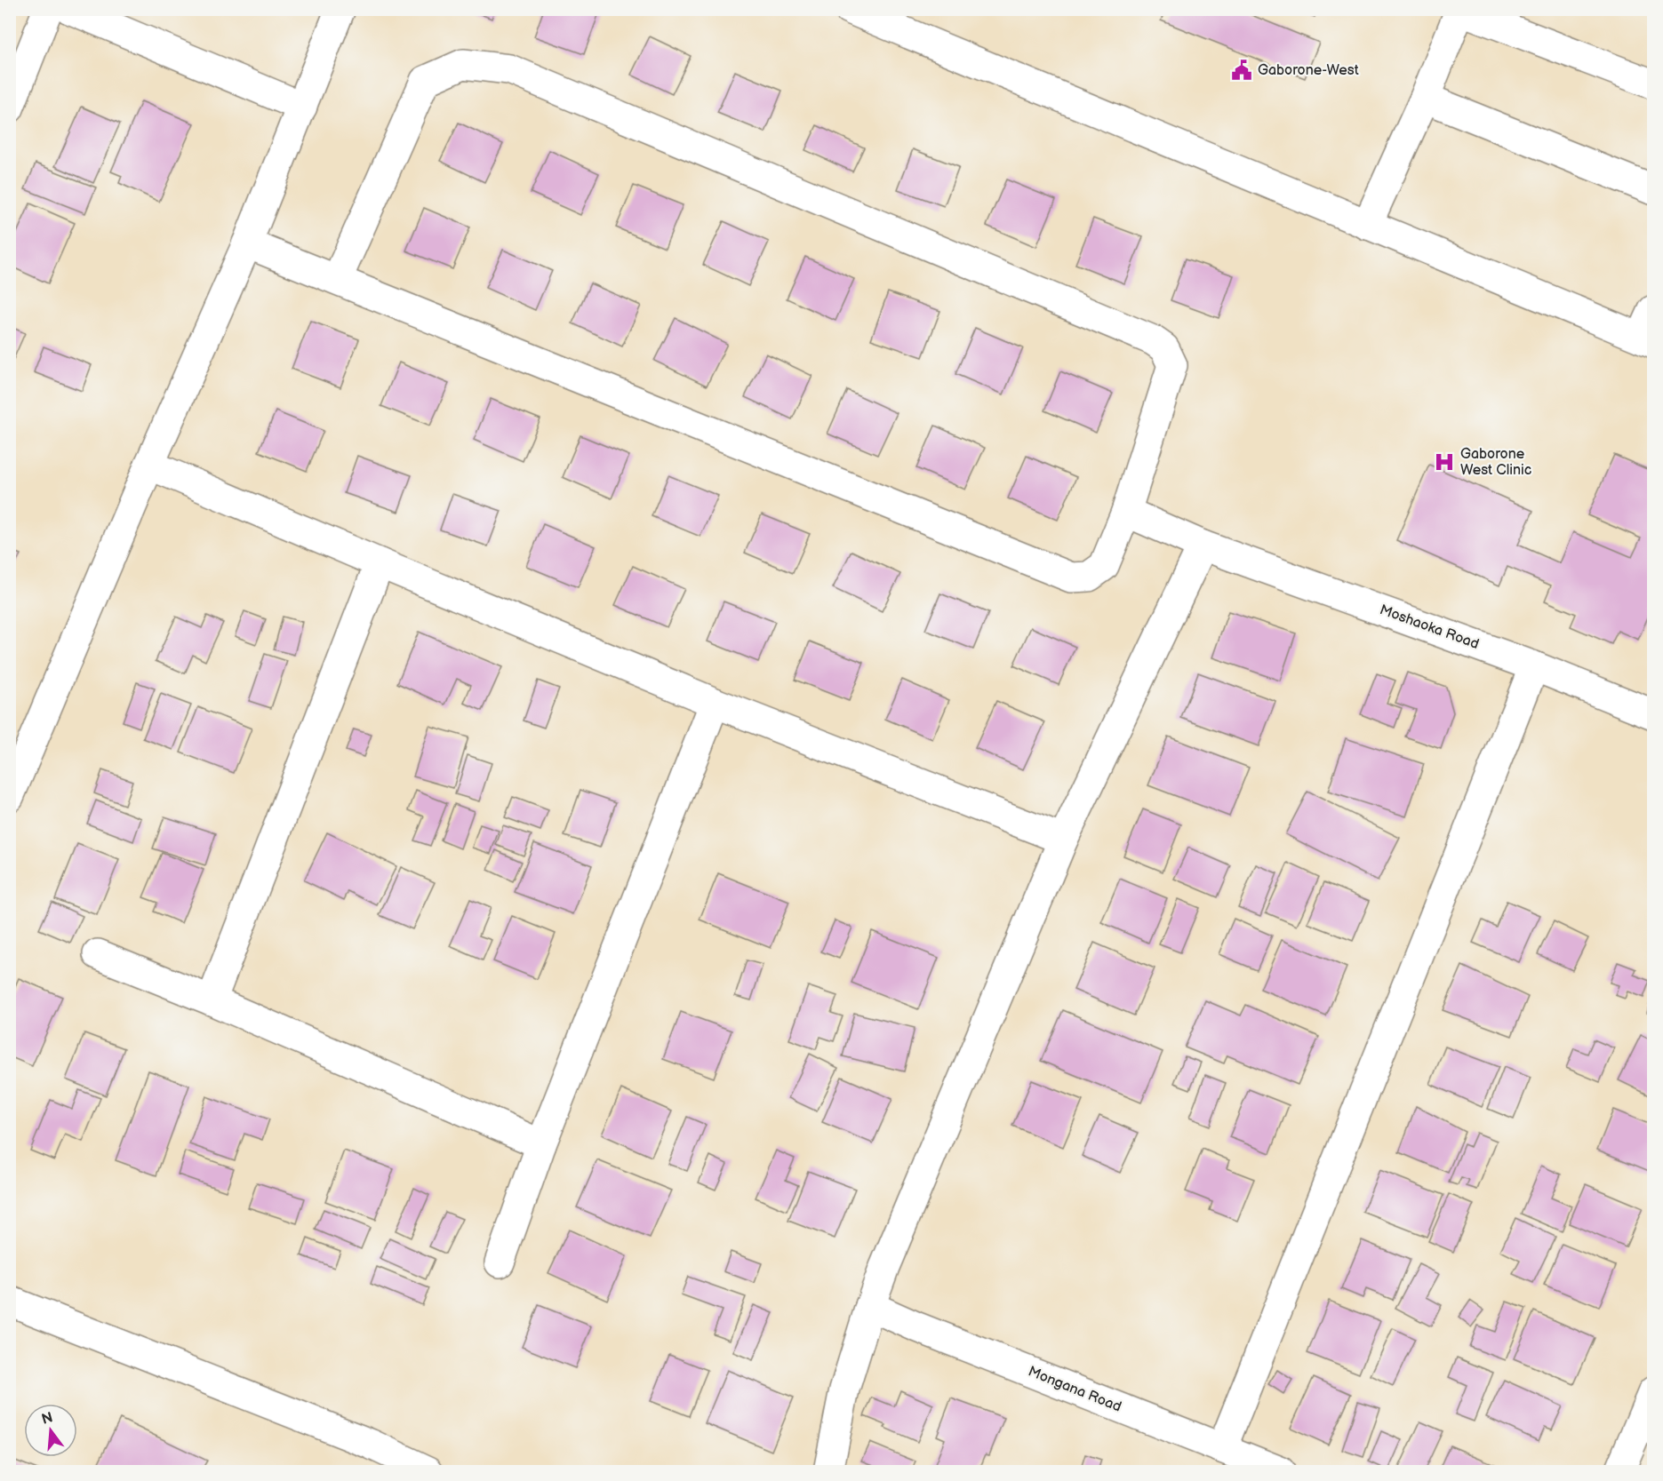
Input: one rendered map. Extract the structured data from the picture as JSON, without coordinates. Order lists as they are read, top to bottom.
{
  "streets": {
    "street": ["Moshaoka Road", "Mongana Road"]
  },
  "places": {
    "public building": ["Gaborone-West"],
    "hospital": ["Gaborone West Clinic"]
  },
  "north": "top"
}
